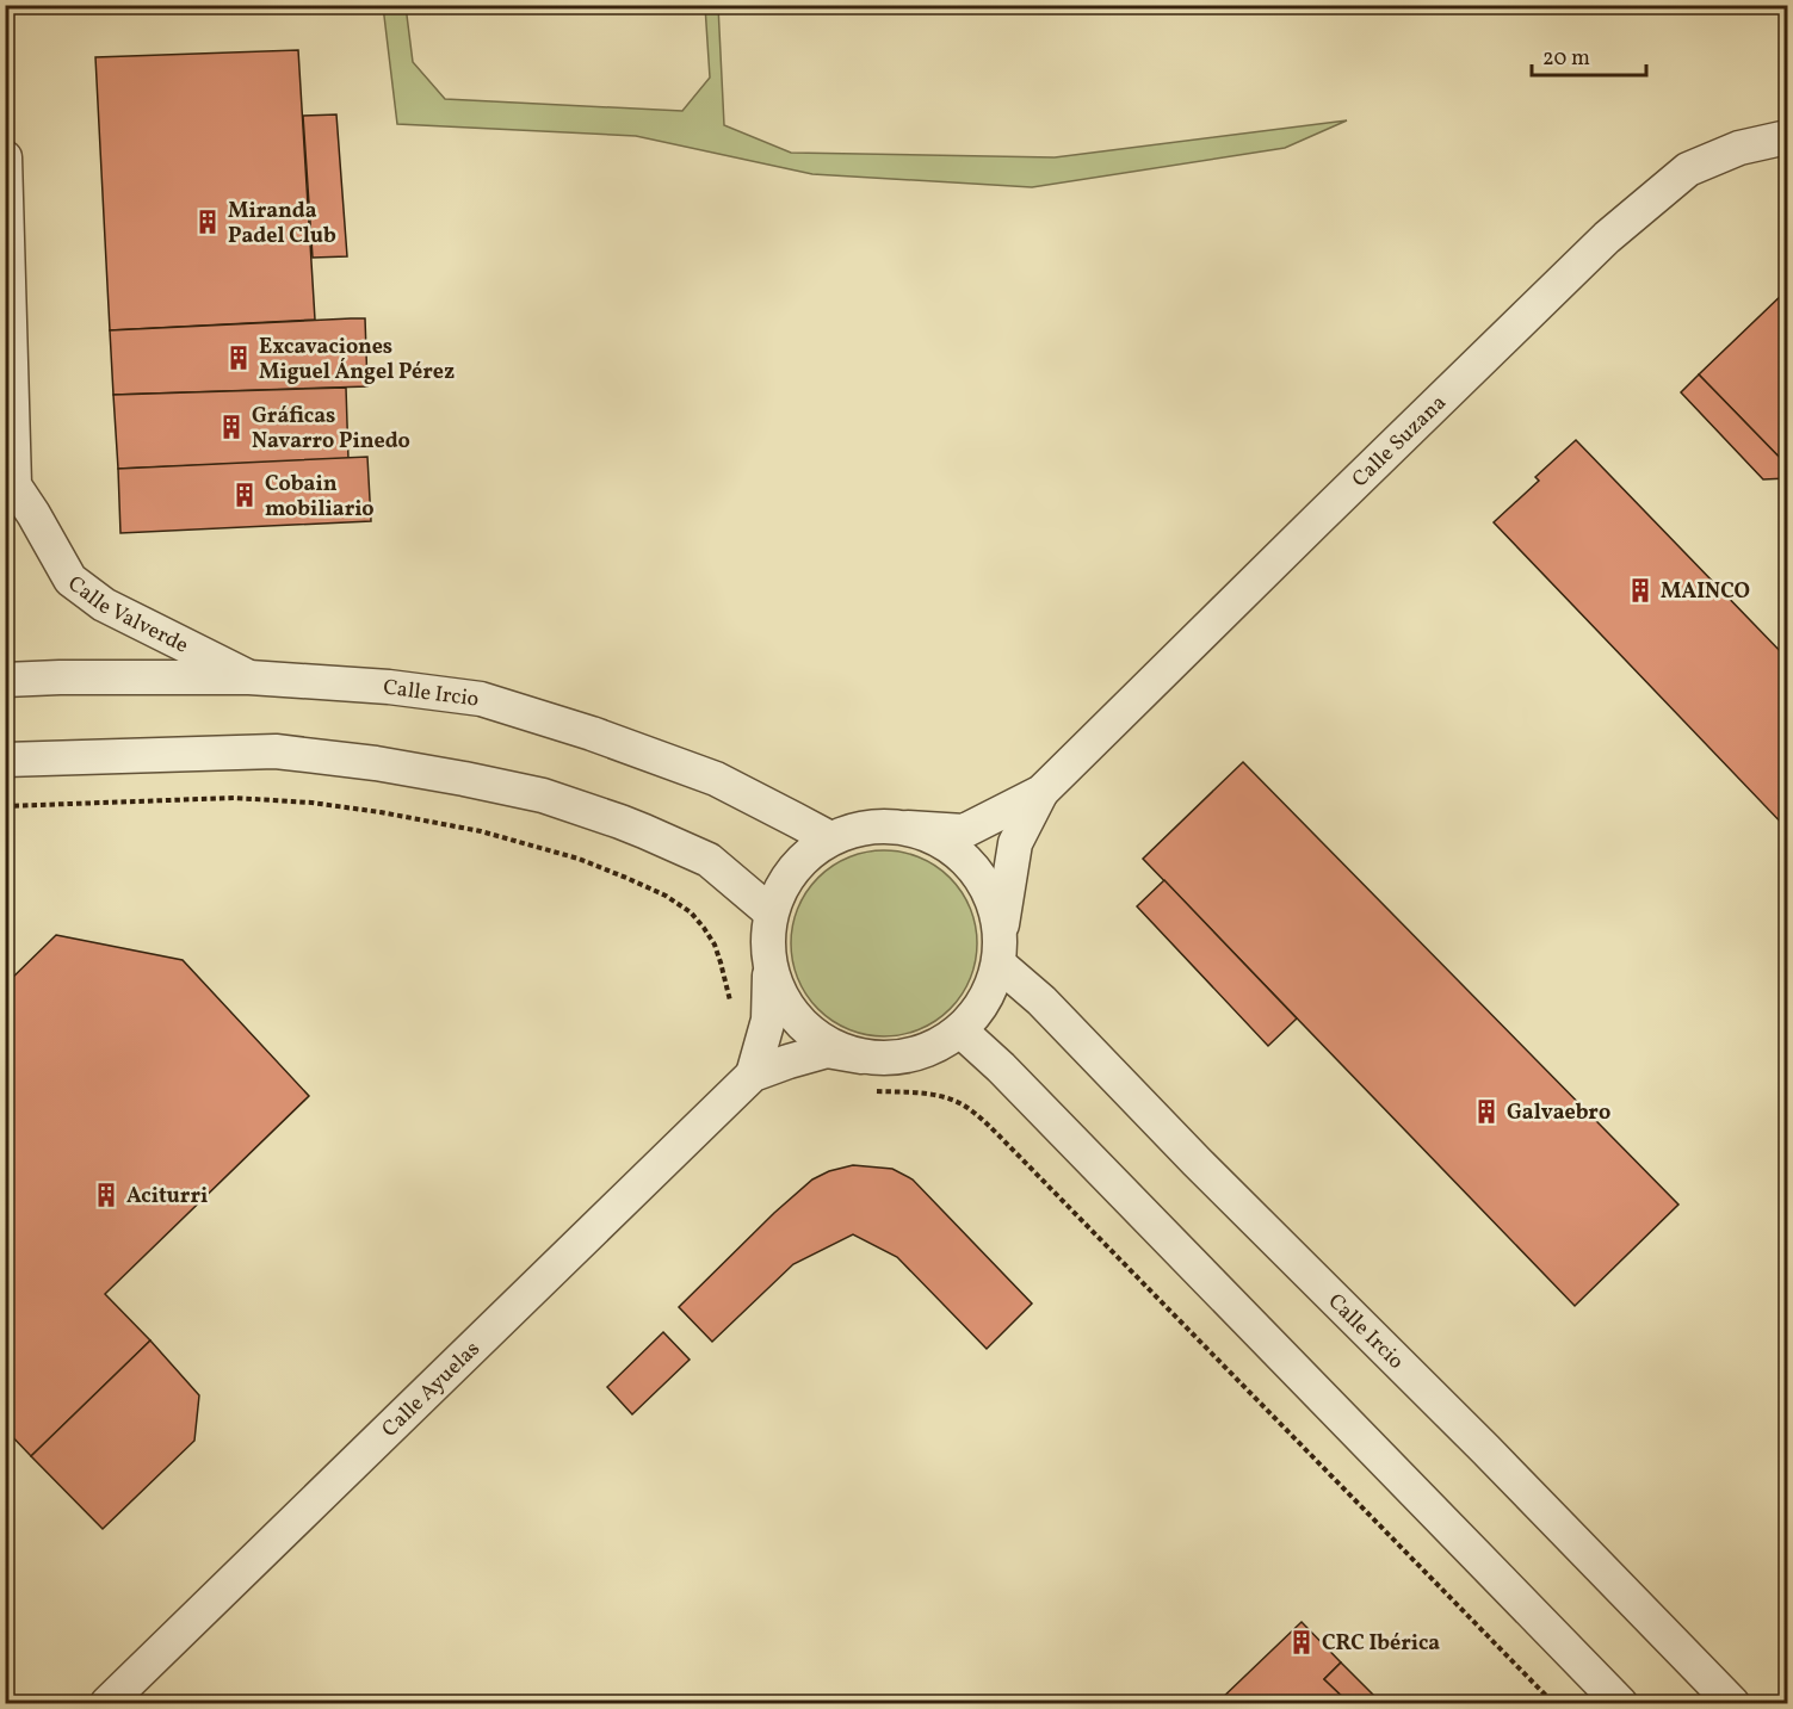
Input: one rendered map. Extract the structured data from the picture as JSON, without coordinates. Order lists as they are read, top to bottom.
{
  "streets": {
    "street": [
      "Calle Suzana",
      "Calle Valverde",
      "Calle Ircio",
      "Calle Ayuelas"
    ]
  },
  "crossings": [
    ["Calle Suzana", "Calle Ircio"],
    ["Calle Suzana", "Calle Ayuelas"],
    ["Calle Valverde", "Calle Ircio"],
    ["Calle Ircio", "Calle Ayuelas"]
  ],
  "places": {
    "building": [
      "Miranda Padel Club",
      "Excavaciones Miguel Ángel Pérez",
      "Gráficas Navarro Pinedo",
      "Cobain mobiliario",
      "MAINCO",
      "Galvaebro",
      "Aciturri",
      "CRC Ibérica"
    ]
  },
  "scale_bar": "20 m"
}
